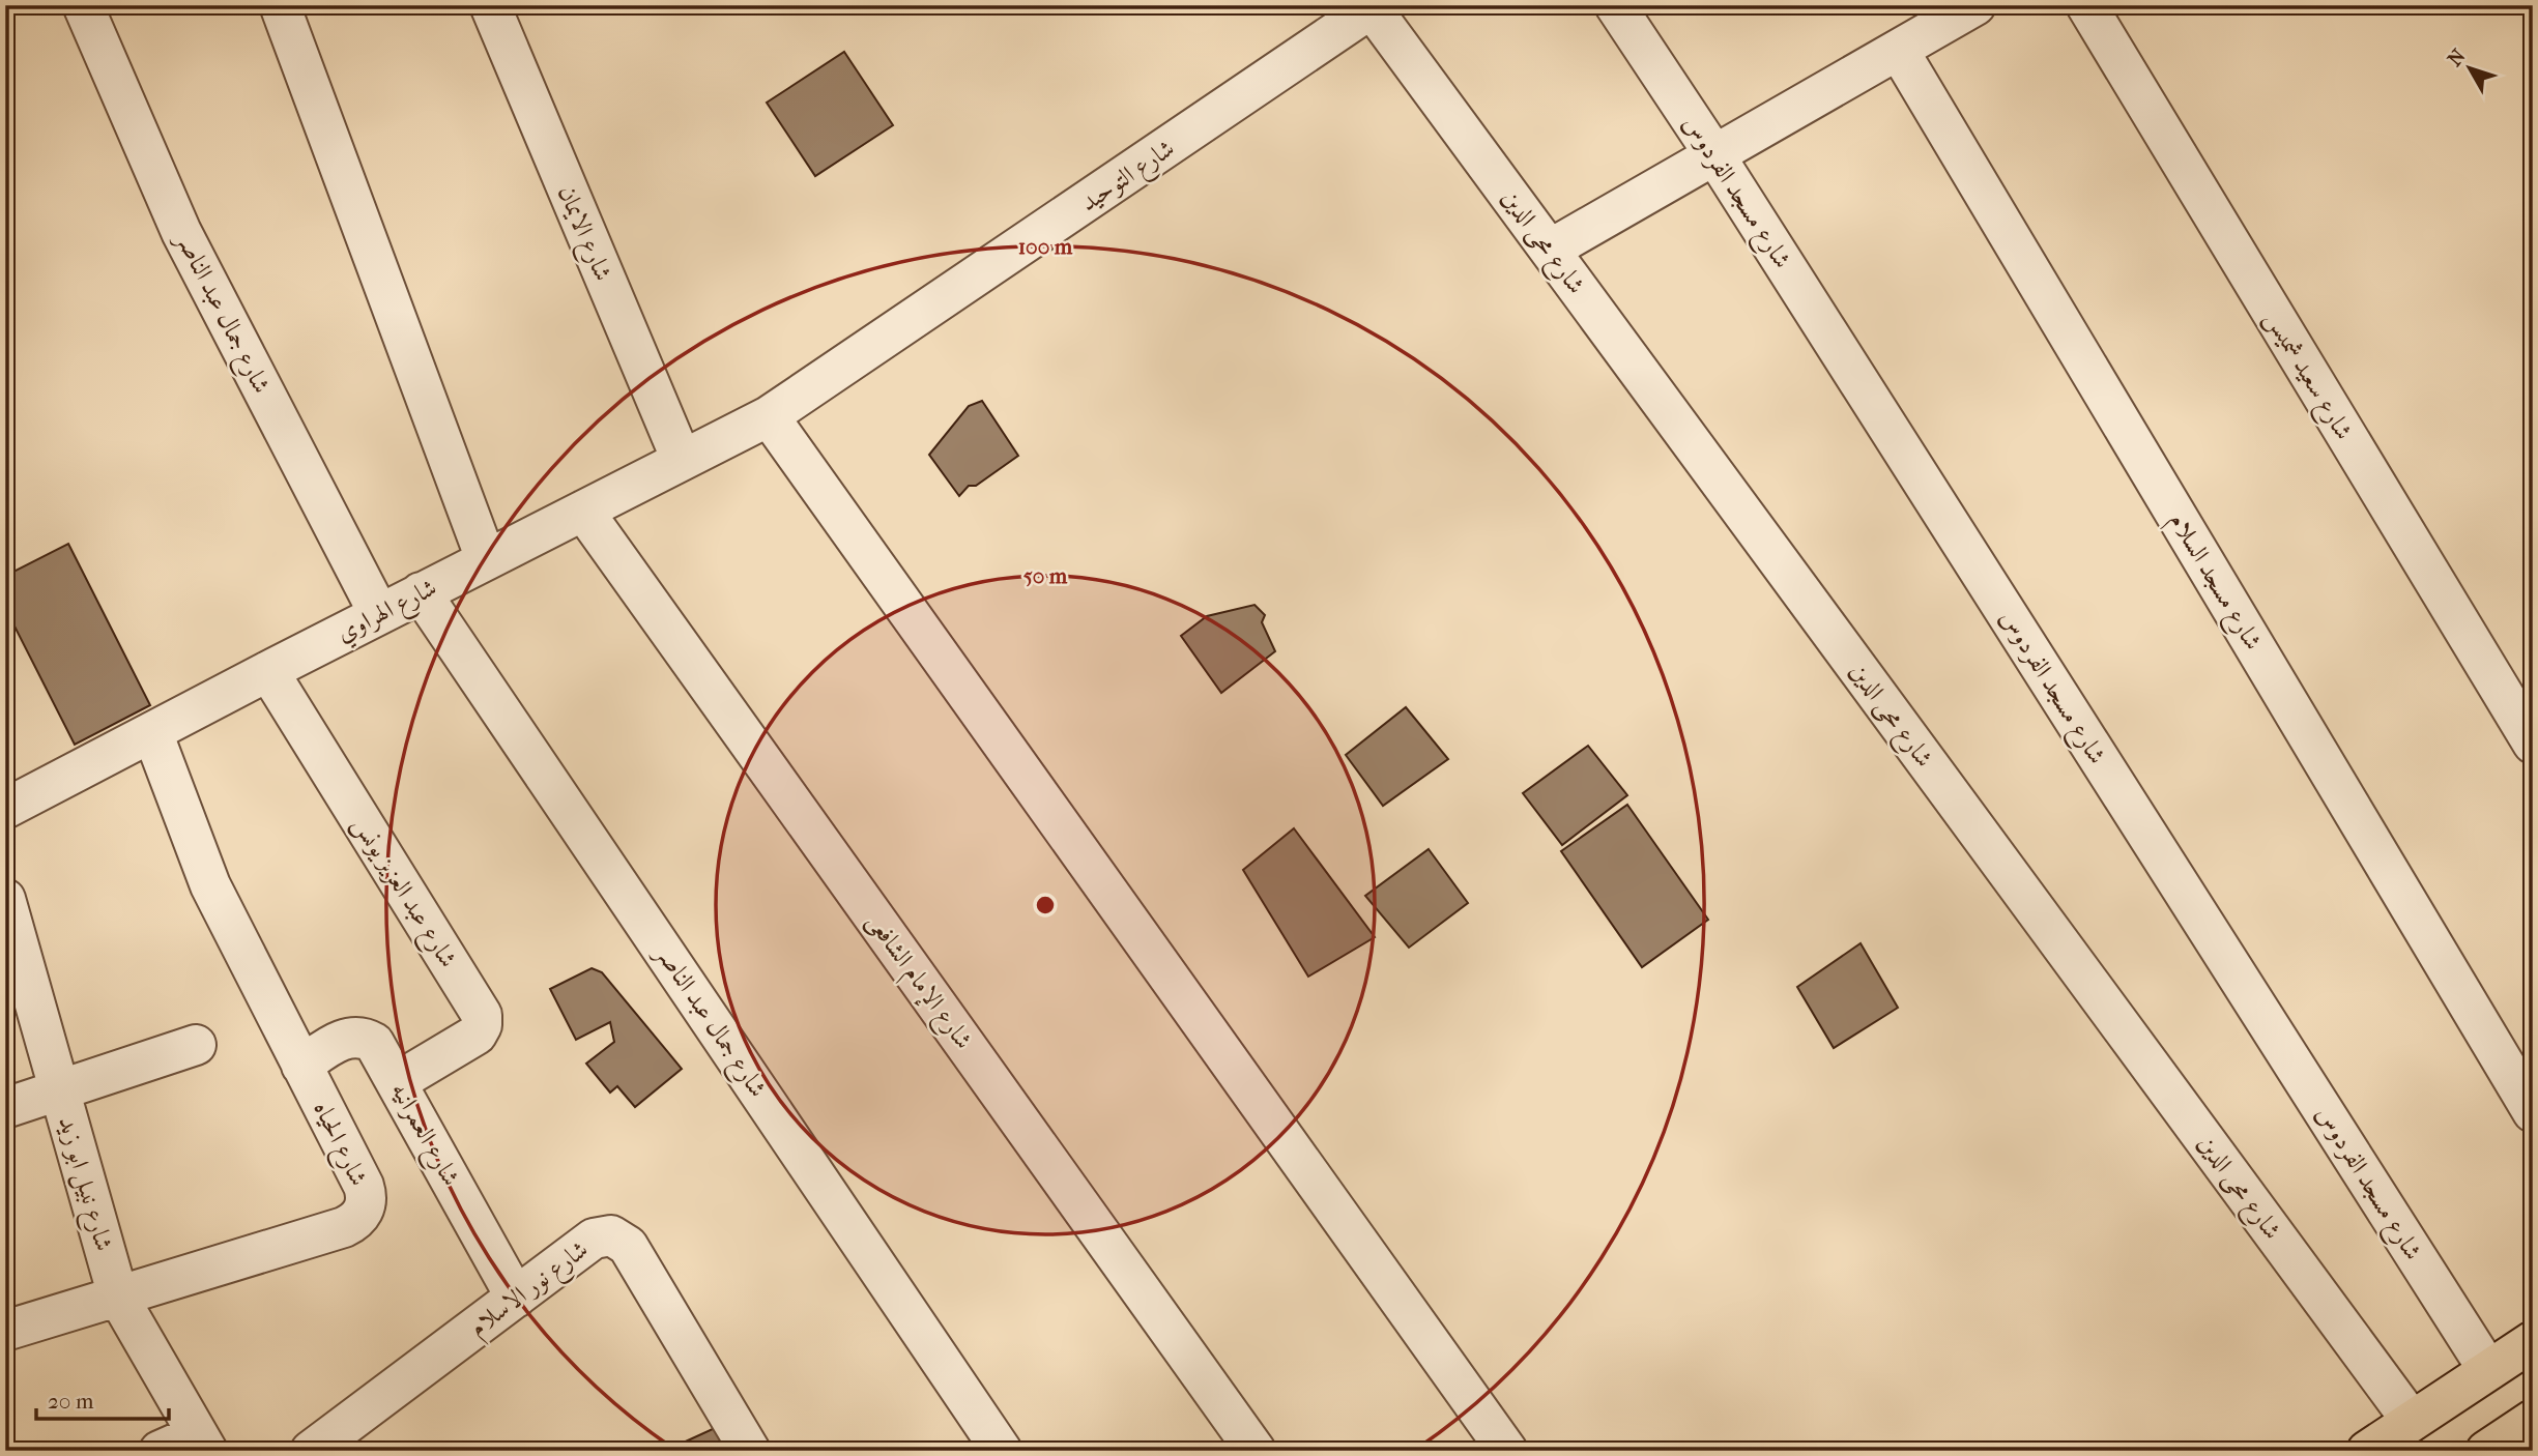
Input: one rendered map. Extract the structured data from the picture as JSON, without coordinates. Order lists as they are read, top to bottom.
{
  "streets": {
    "street": [
      "شارع التوحيد",
      "شارع مسجد الفردوس",
      "شارع الايمان",
      "شارع محى الدين",
      "شارع جمال عبد الناصر",
      "شارع سعيد شميس",
      "شارع مسجد السلام",
      "شارع الهراوي",
      "شارع عبد العزيز يونس",
      "شارع الإمام الشافعى",
      "شارع العمرانيه",
      "شارع الحياه",
      "شارع نبيل ابو زيد",
      "شارع نور الاسلام"
    ]
  },
  "crossings": [
    ["شارع التوحيد", "شارع محى الدين"],
    ["شارع التوحيد", "شارع الهراوي"],
    ["شارع الايمان", "شارع الهراوي"],
    ["شارع جمال عبد الناصر", "شارع الهراوي"],
    ["شارع الهراوي", "شارع عبد العزيز يونس"],
    ["شارع الهراوي", "شارع الإمام الشافعى"],
    ["شارع الهراوي", "شارع الحياه"],
    ["شارع عبد العزيز يونس", "شارع العمرانيه"],
    ["شارع العمرانيه", "شارع الحياه"],
    ["شارع العمرانيه", "شارع نور الاسلام"],
    ["شارع الحياه", "شارع نبيل ابو زيد"]
  ],
  "scale_bar": "20 m",
  "north": "top left",
  "rings": ["100 m", "50 m"]
}
